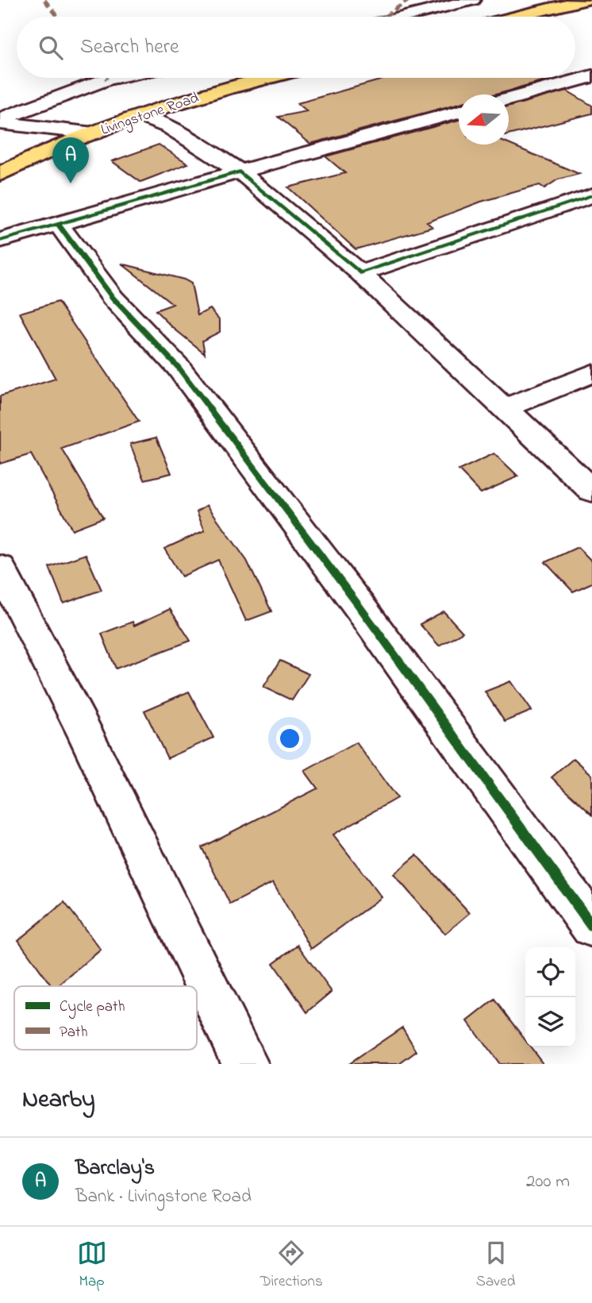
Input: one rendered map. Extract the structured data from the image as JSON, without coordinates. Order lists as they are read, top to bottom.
{
  "streets": {
    "highway": ["Livingstone Road"]
  },
  "legend": ["Cycle path", "Path"],
  "north": "left",
  "page": {
    "search": "Search here",
    "pins": "A",
    "heading": "Nearby",
    "list": [
      {
        "mark": "A",
        "name": "Barclay's",
        "note": "Bank · Livingstone Road",
        "value": "200 m"
      }
    ],
    "nav": ["Map", "Directions", "Saved"]
  }
}
